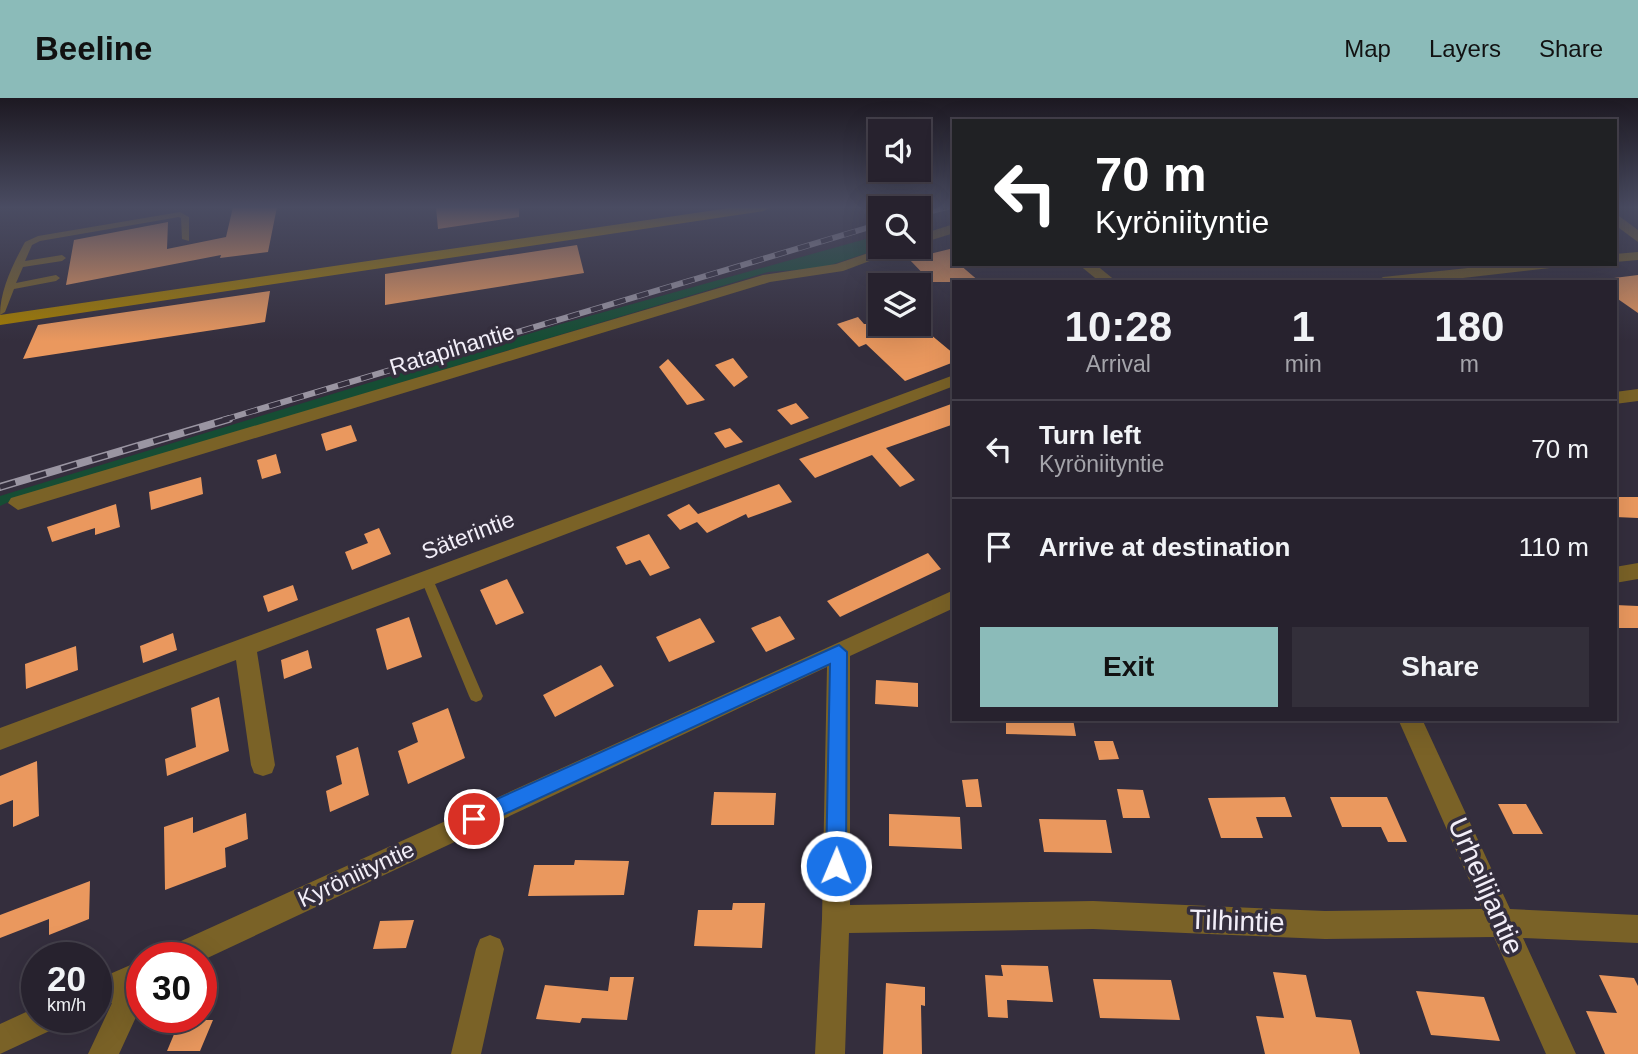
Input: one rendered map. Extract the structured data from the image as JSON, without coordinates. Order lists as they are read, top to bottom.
{
  "streets": {
    "street": [
      "Ratapihantie",
      "Säterintie",
      "Kyröniityntie",
      "Urheilijantie",
      "Tilhintie"
    ]
  },
  "crossings": [
    ["Urheilijantie", "Tilhintie"]
  ],
  "page": {
    "header": "Beeline",
    "nav": ["Map", "Layers", "Share"],
    "turn": ["70 m", "Kyröniityntie"],
    "eta": [
      "10:28",
      "Arrival",
      "1",
      "min",
      "180",
      "m"
    ],
    "list": [
      {
        "name": "Turn left",
        "note": "Kyröniityntie",
        "value": "70 m"
      },
      {
        "name": "Arrive at destination",
        "value": "110 m"
      }
    ],
    "buttons": ["Exit", "Share"],
    "speed": "20 km/h",
    "limit": "30"
  }
}
